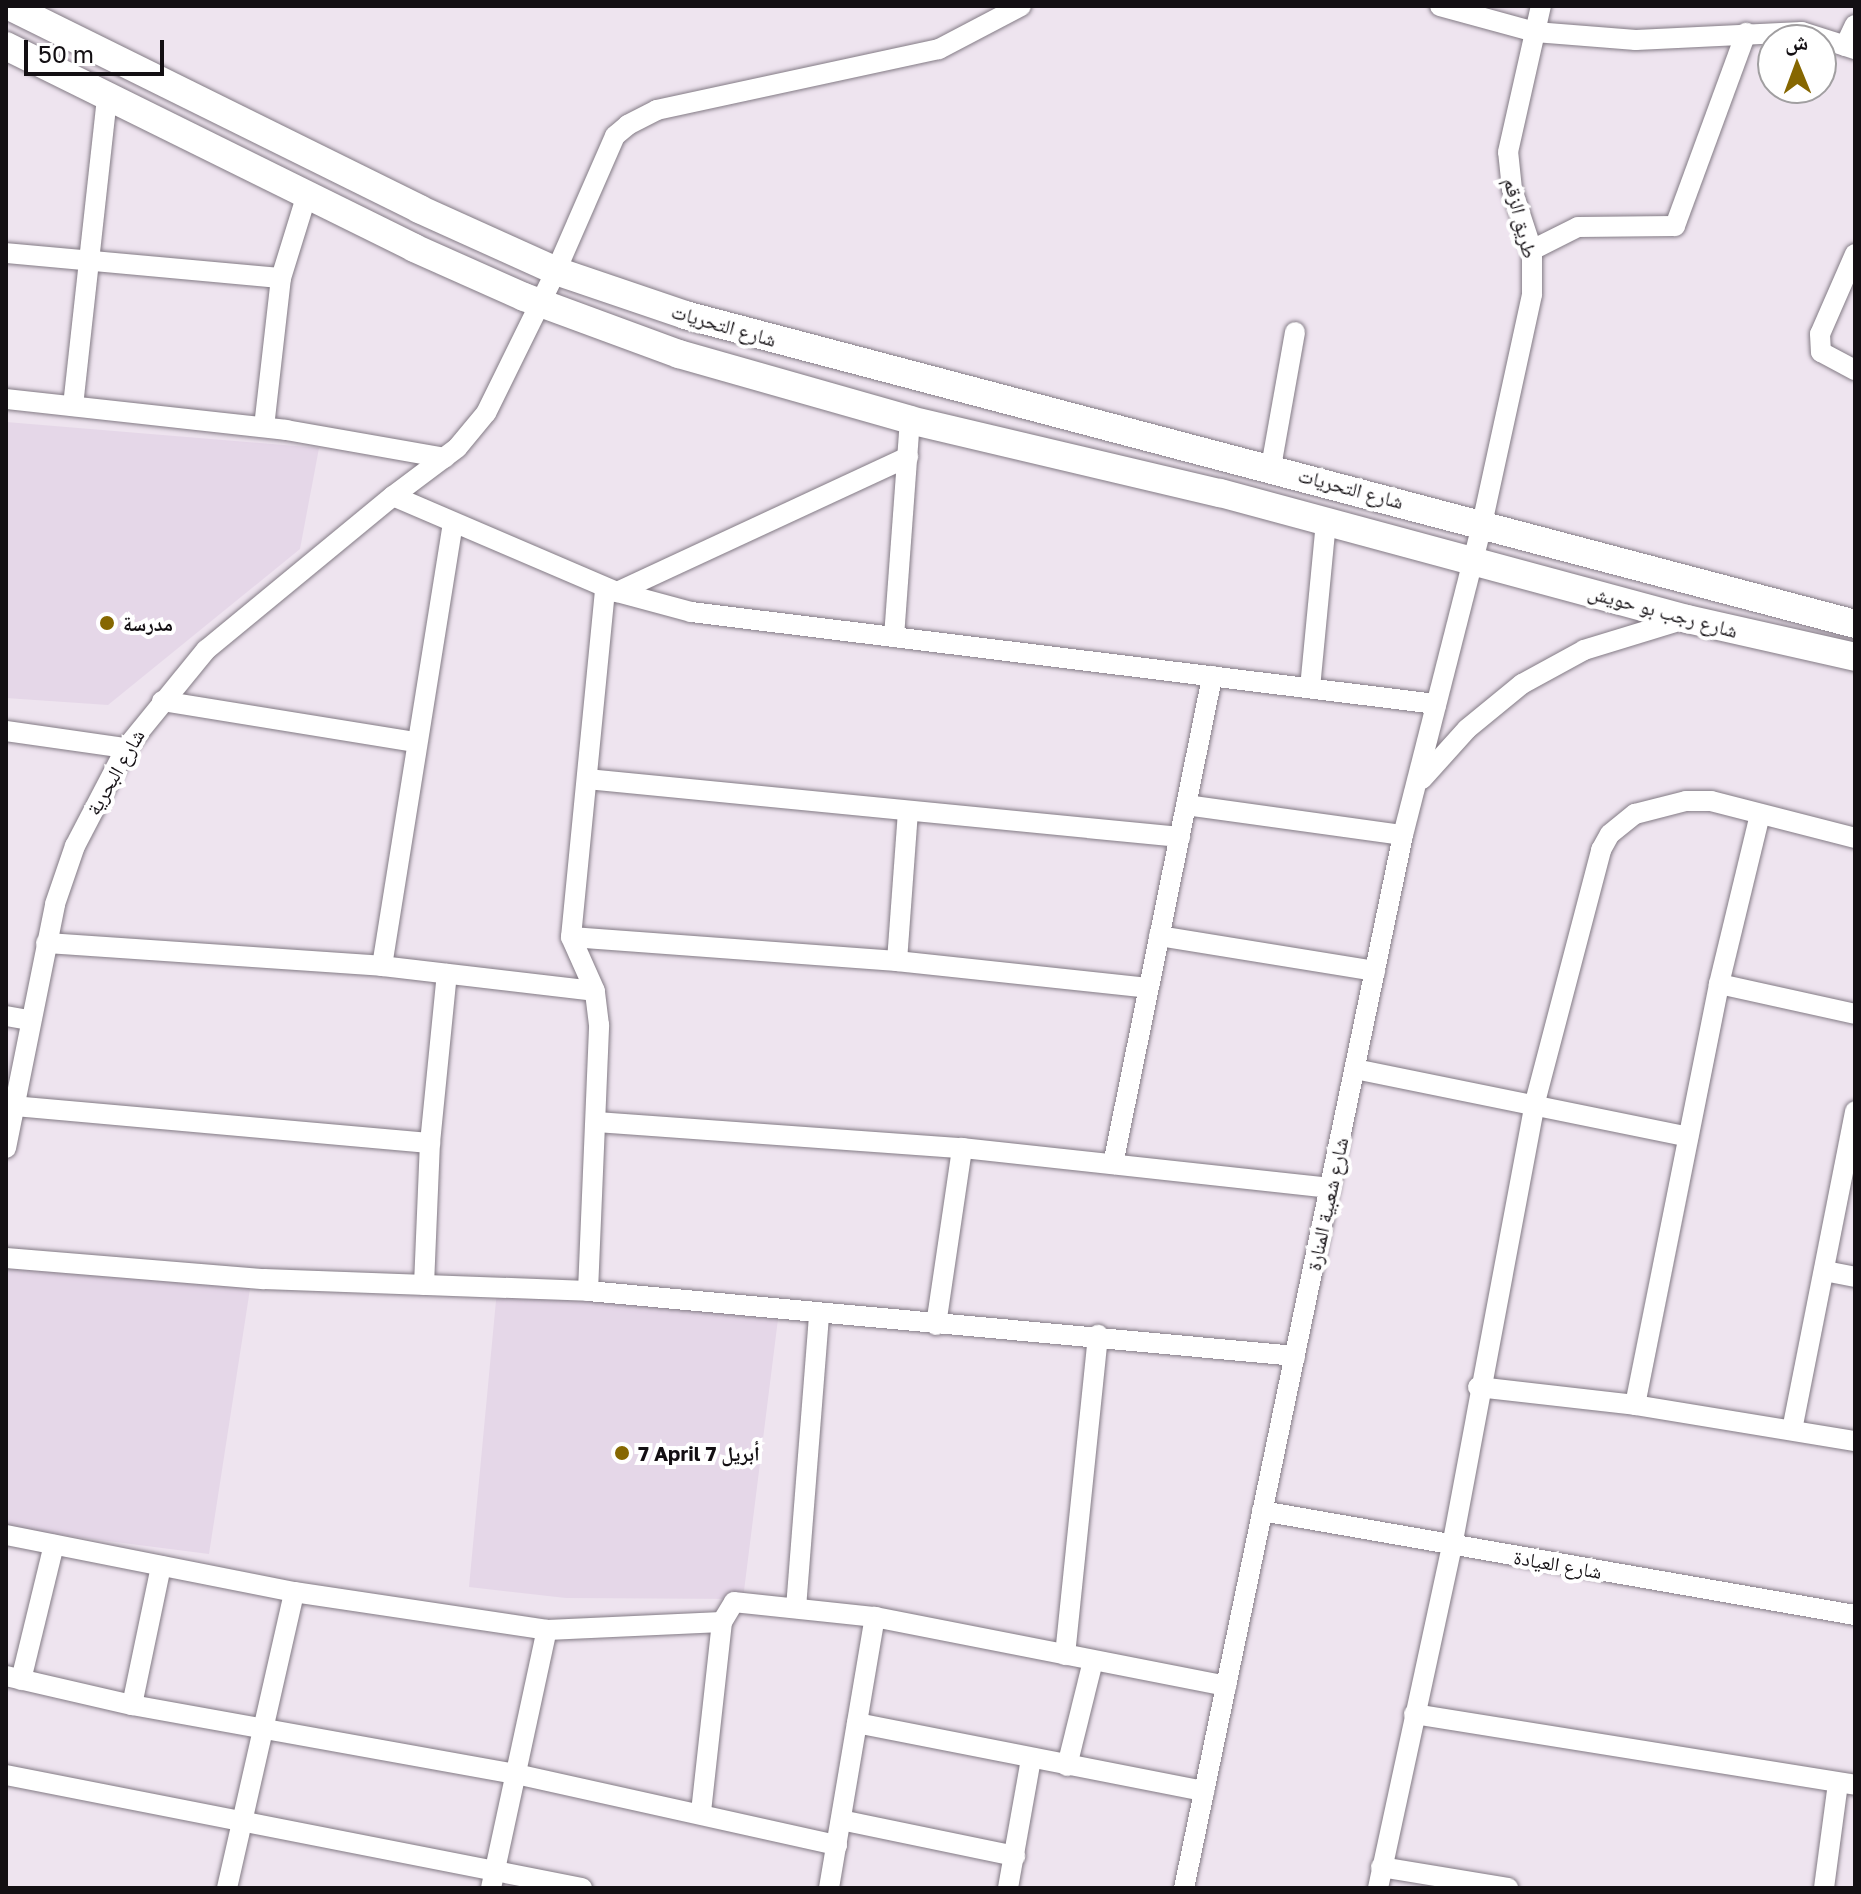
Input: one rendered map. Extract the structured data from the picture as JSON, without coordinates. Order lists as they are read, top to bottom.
{
  "streets": {
    "main road": ["شارع التحريات", "شارع رجب بو حويش"],
    "street": [
      "طريق الزقم",
      "شارع البحرية",
      "شارع شعبية المنارة",
      "شارع العيادة"
    ]
  },
  "crossings": [
    ["طريق الزقم", "شارع التحريات"],
    ["طريق الزقم", "شارع رجب بو حويش"],
    ["طريق الزقم", "شارع شعبية المنارة"],
    ["شارع التحريات", "شارع رجب بو حويش"],
    ["شارع التحريات", "شارع البحرية"],
    ["شارع التحريات", "شارع شعبية المنارة"],
    ["شارع رجب بو حويش", "شارع شعبية المنارة"],
    ["شارع شعبية المنارة", "شارع العيادة"]
  ],
  "places": ["مدرسة", "7 April 7 أبريل"],
  "scale_bar": "50 m",
  "north": "top"
}
